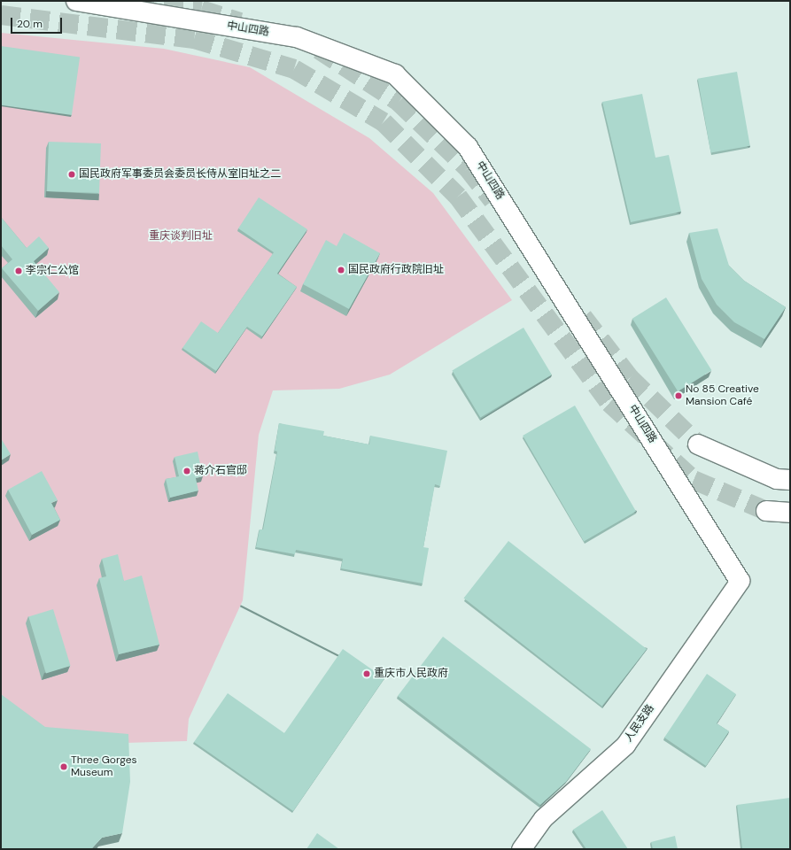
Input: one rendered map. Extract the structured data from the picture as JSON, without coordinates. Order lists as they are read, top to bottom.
{
  "streets": {
    "street": ["中山四路", "人民支路"]
  },
  "crossings": [
    ["中山四路", "人民支路"]
  ],
  "parks": ["重庆谈判旧址"],
  "places": [
    "国民政府军事委员会委员长侍从室旧址之二",
    "国民政府行政院旧址",
    "李宗仁公馆",
    "No 85 Creative Mansion Café",
    "蒋介石官邸",
    "重庆市人民政府",
    "Three Gorges Museum"
  ],
  "scale_bar": "20 m"
}
